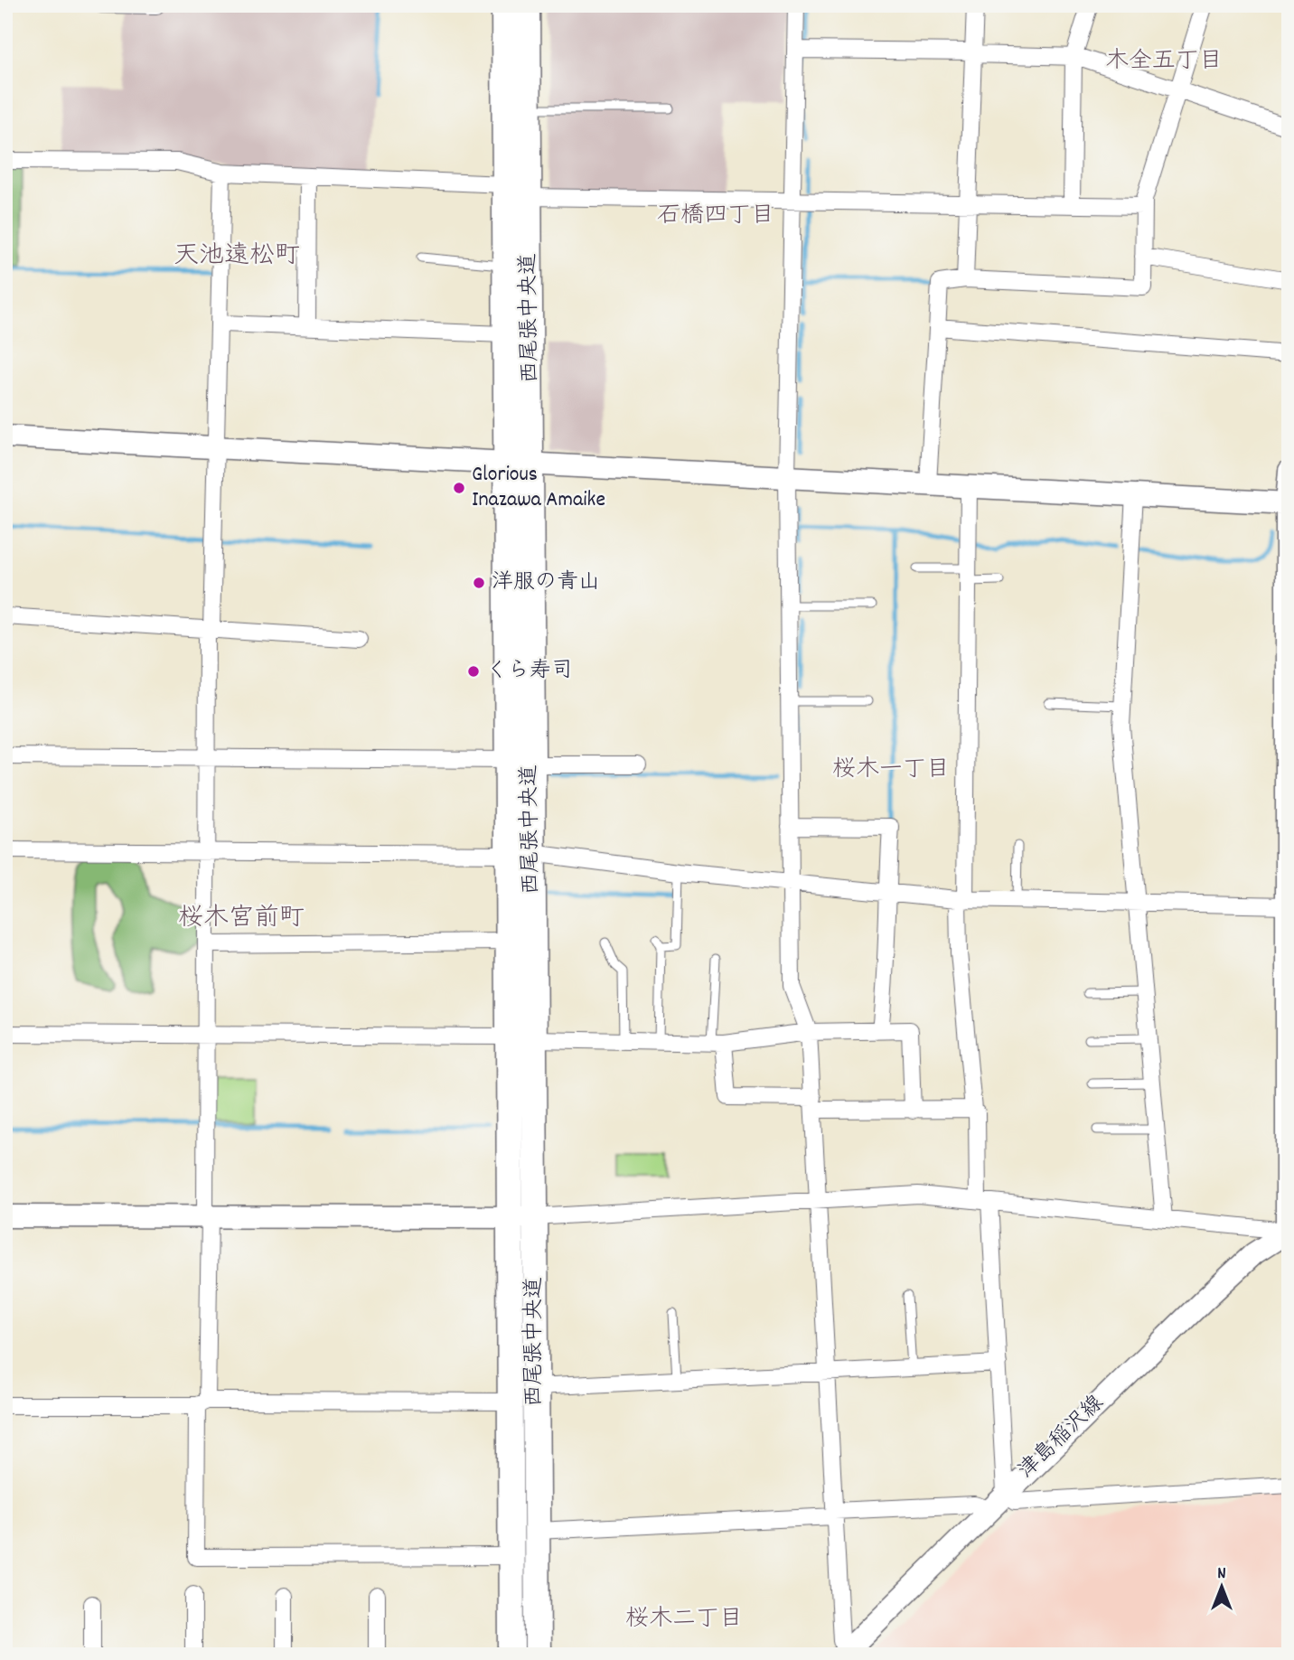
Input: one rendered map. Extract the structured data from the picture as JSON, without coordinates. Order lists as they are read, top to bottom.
{
  "streets": {
    "main road": ["西尾張中央道"],
    "street": ["津島稲沢線"]
  },
  "districts": [
    "木全五丁目",
    "石橋四丁目",
    "天池遠松町",
    "桜木一丁目",
    "桜木宮前町",
    "桜木二丁目"
  ],
  "places": ["Glorious Inazawa Amaike", "洋服の青山", "くら寿司"],
  "north": "top"
}
